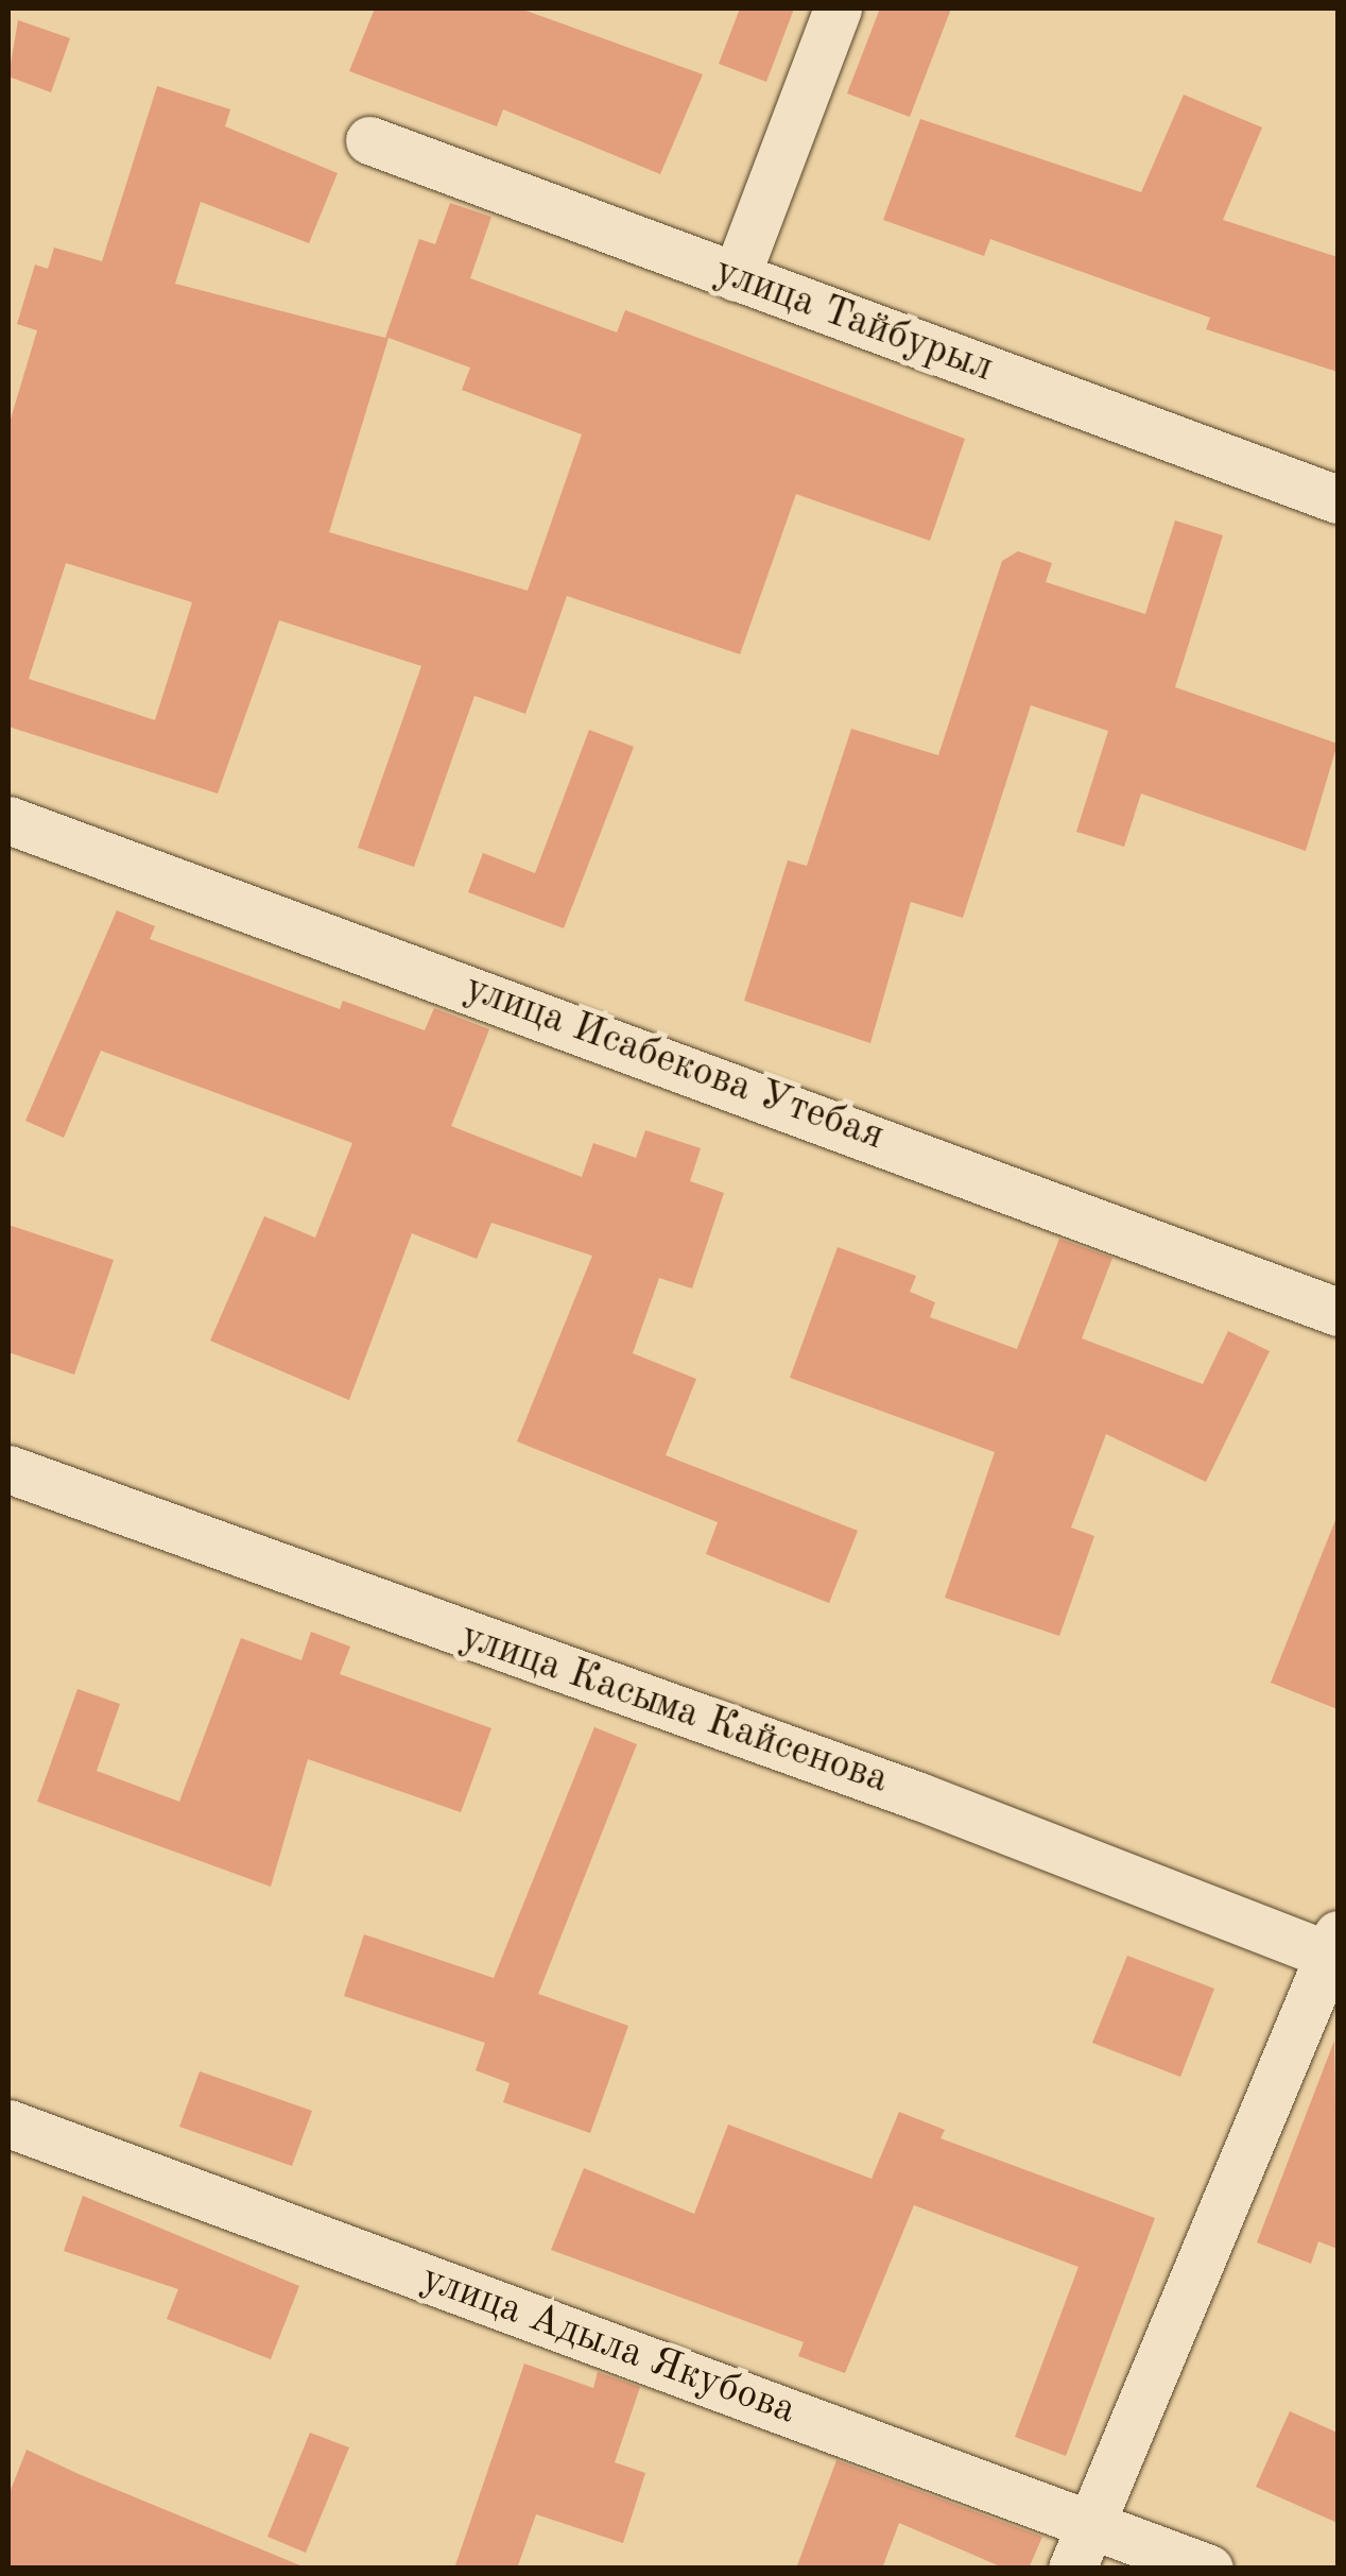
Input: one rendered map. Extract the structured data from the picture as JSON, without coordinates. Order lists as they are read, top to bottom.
{
  "streets": {
    "street": [
      "улица Тайбурыл",
      "улица Исабекова Утебая",
      "улица Касыма Кайсенова",
      "улица Адыла Якубова"
    ]
  }
}
